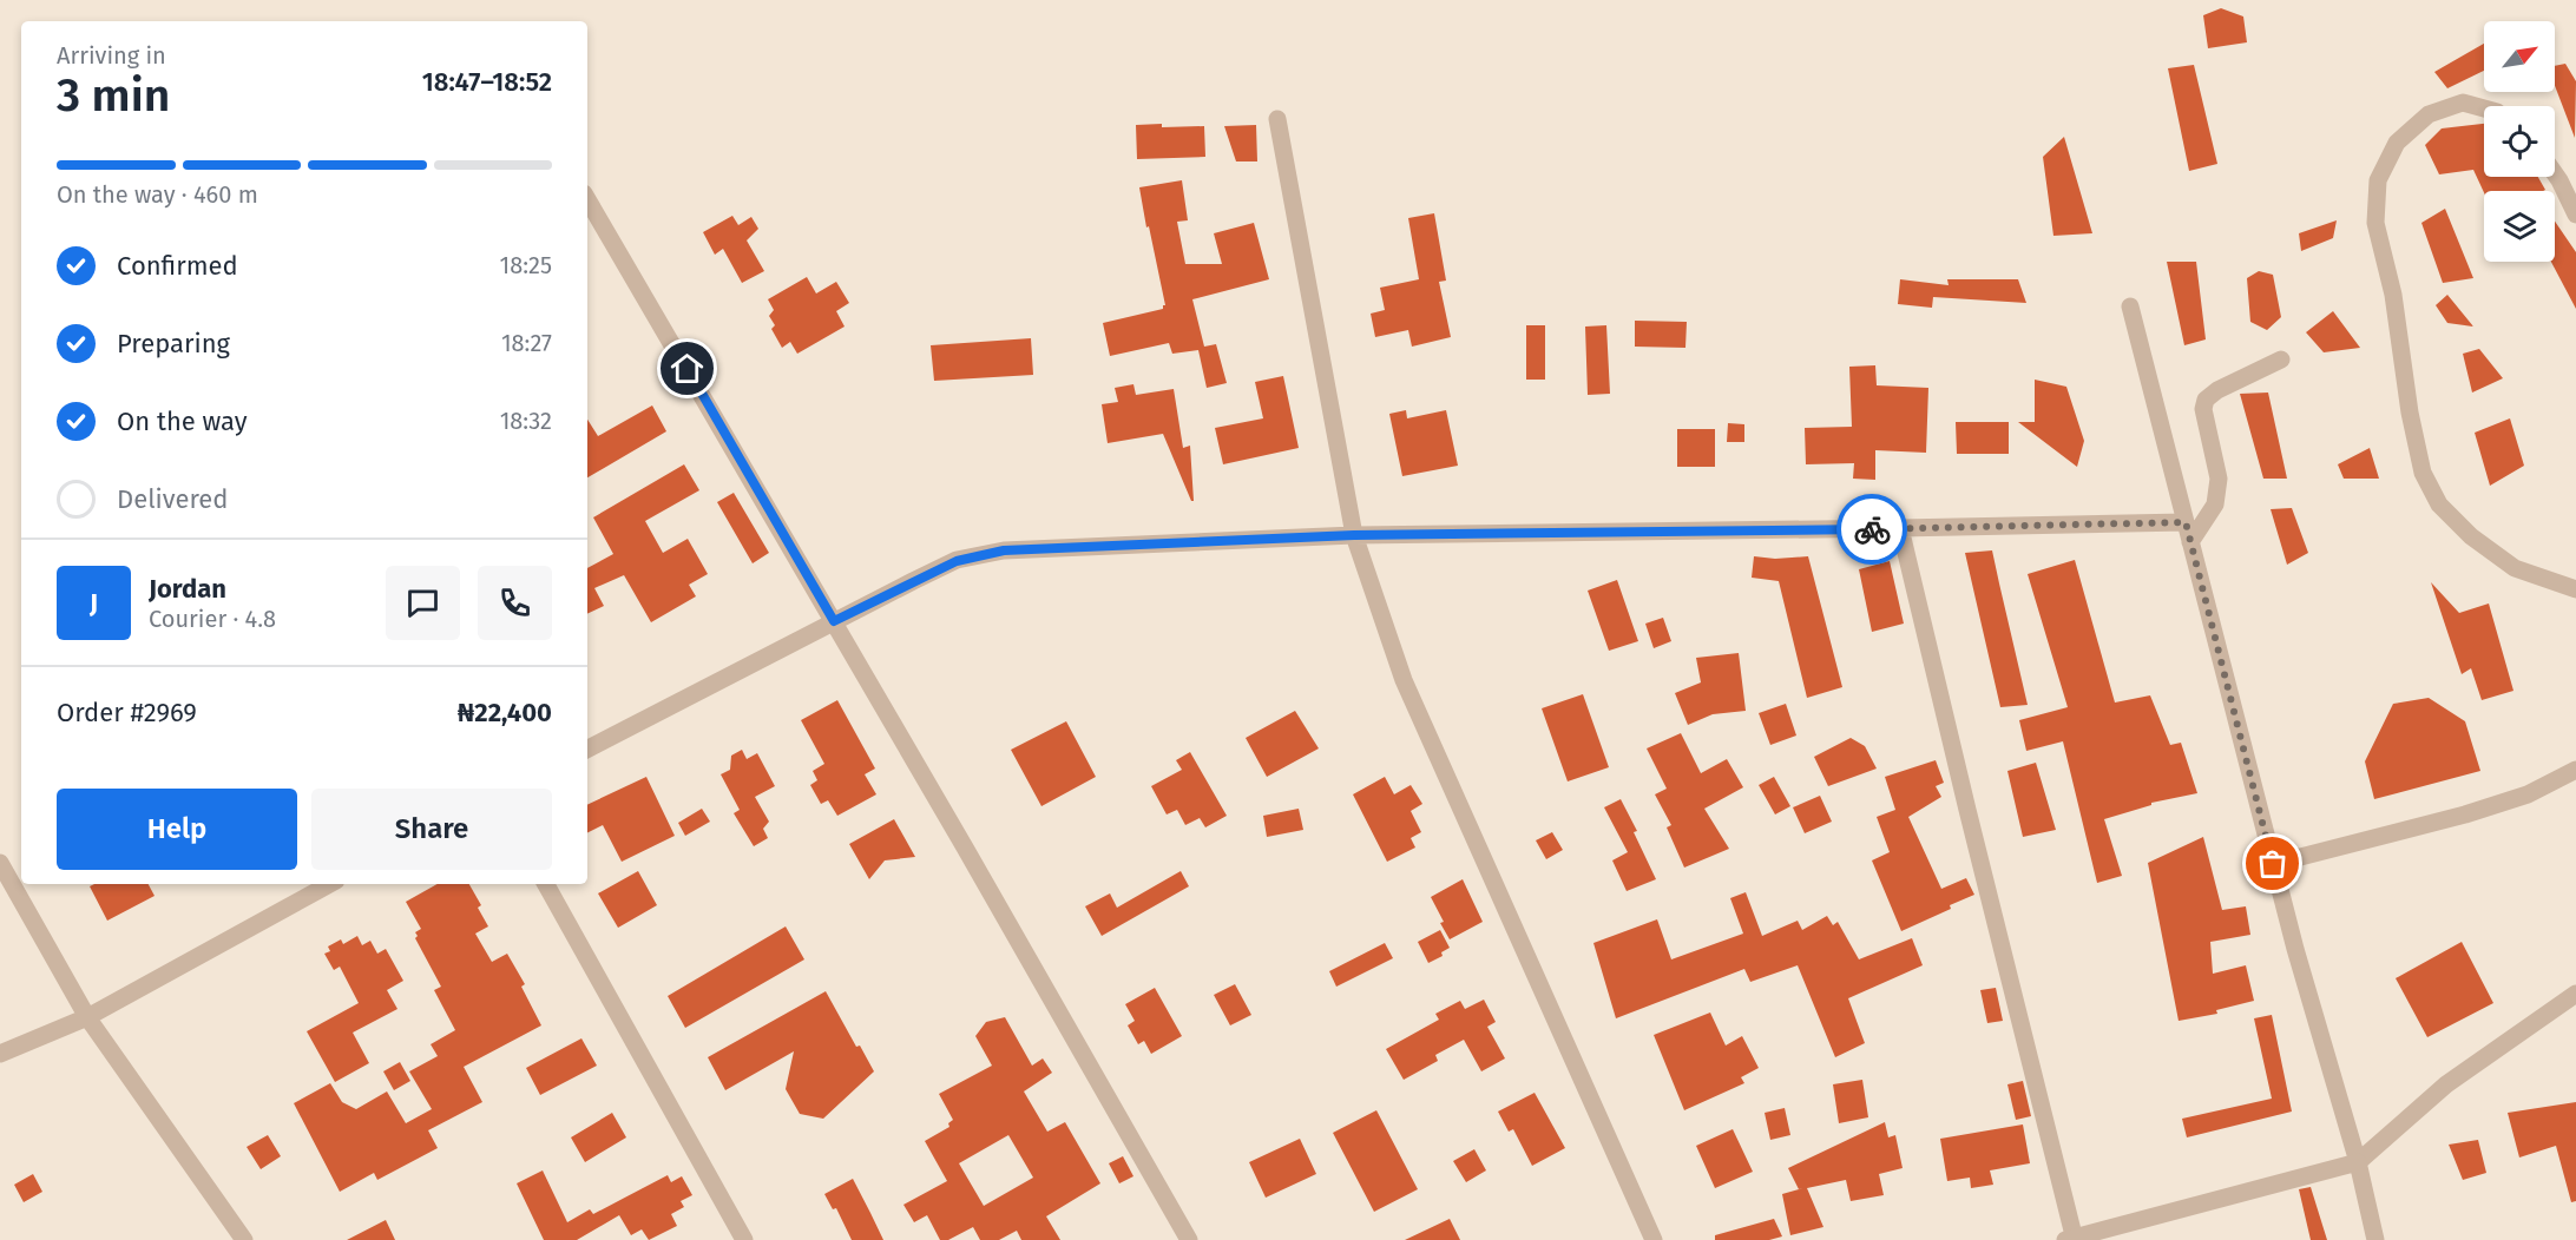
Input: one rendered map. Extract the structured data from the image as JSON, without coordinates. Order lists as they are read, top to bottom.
{
  "north": "top right",
  "page": {
    "heading": ["3 min", "Arriving in", "18:47–18:52"],
    "panel": [
      "Jordan",
      "Courier · 4.8",
      "Order #2969",
      "₦22,400"
    ],
    "bar": "On the way · 460 m",
    "list": [
      ["Confirmed", "18:25"],
      ["Preparing", "18:27"],
      ["On the way", "18:32"],
      "Delivered"
    ],
    "round": "J",
    "buttons": ["Help", "Share"]
  }
}
